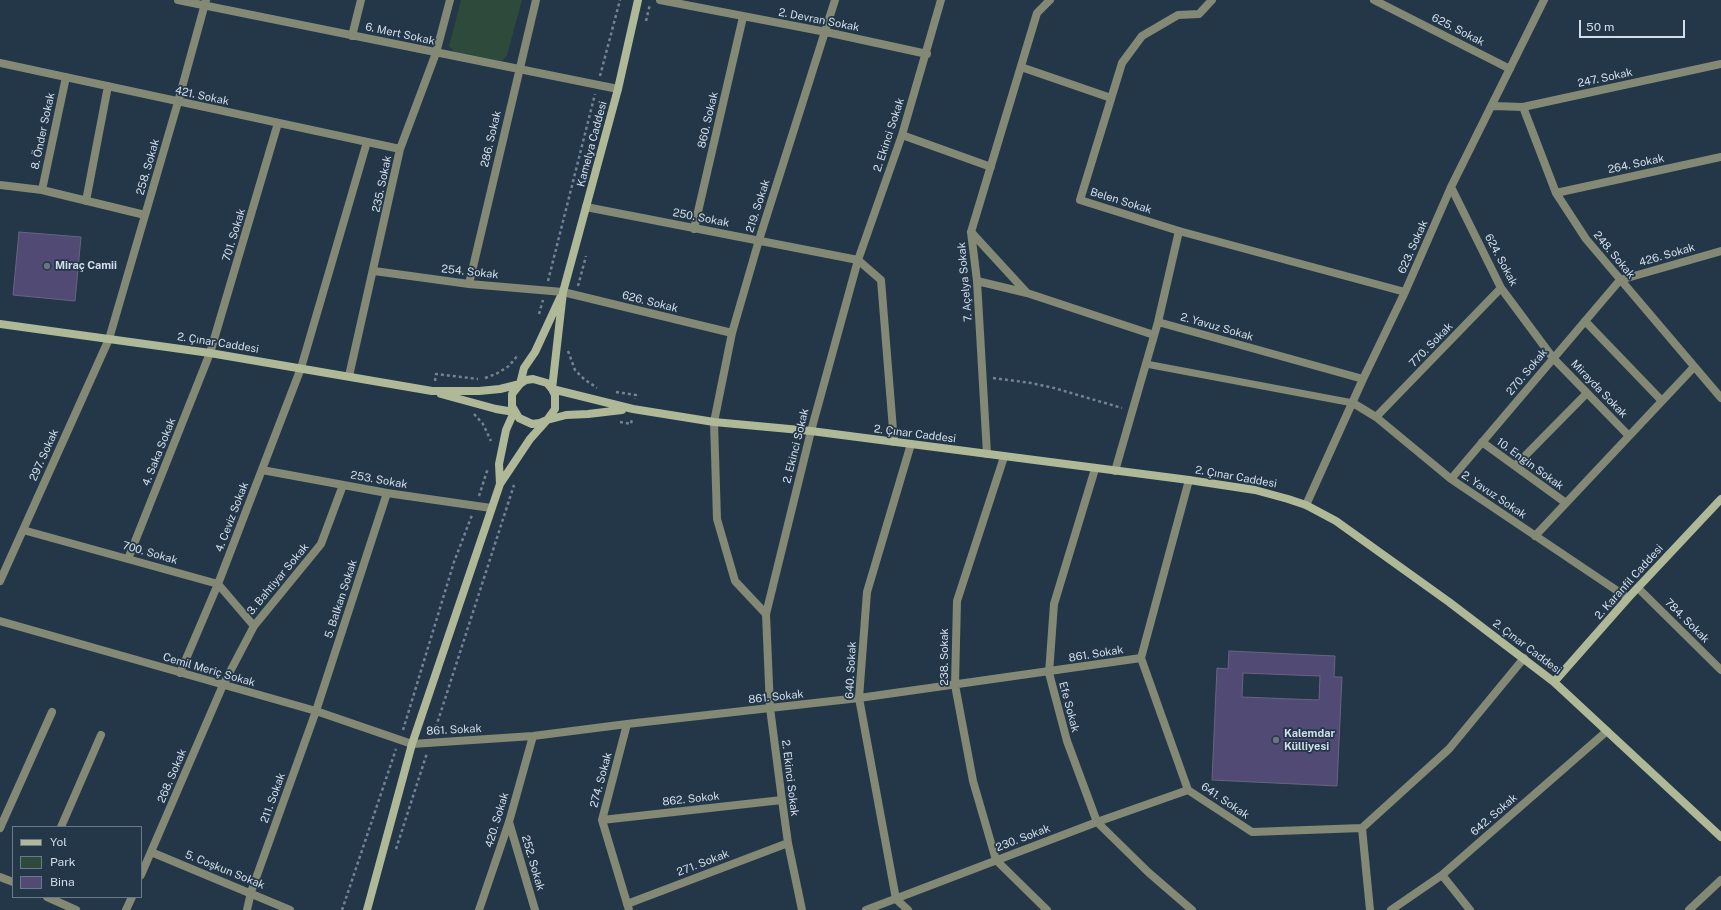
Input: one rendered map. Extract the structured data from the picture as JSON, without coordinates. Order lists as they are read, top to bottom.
{
  "streets": {
    "street": [
      "2. Devran Sokak",
      "625. Sokak",
      "6. Mert Sokak",
      "247. Sokak",
      "421. Sokak",
      "860. Sokak",
      "8. Önder Sokak",
      "2. Ekinci Sokak",
      "286. Sokak",
      "Kamelya Caddesi",
      "264. Sokak",
      "258. Sokak",
      "235. Sokak",
      "Belen Sokak",
      "219. Sokak",
      "250. Sokak",
      "701. Sokak",
      "623. Sokak",
      "248. Sokak",
      "426. Sokak",
      "624. Sokak",
      "254. Sokak",
      "7. Açelya Sokak",
      "626. Sokak",
      "2. Yavuz Sokak",
      "2. Çınar Caddesi",
      "770. Sokak",
      "270. Sokak",
      "Mirayda Sokak",
      "4. Saka Sokak",
      "297. Sokak",
      "10. Engin Sokak",
      "253. Sokak",
      "4. Ceviz Sokak",
      "700. Sokak",
      "3. Bahtiyar Sokak",
      "2. Karanfil Caddesi",
      "5. Balkan Sokak",
      "784. Sokak",
      "861. Sokak",
      "238. Sokak",
      "Cemil Meriç Sokak",
      "640. Sokak",
      "Efe Sokak",
      "268. Sokak",
      "274. Sokak",
      "211. Sokak",
      "862. Sokok",
      "641. Sokak",
      "642. Sokak",
      "420. Sokak",
      "230. Sokak",
      "252. Sokak",
      "271. Sokak",
      "5. Coşkun Sokak"
    ]
  },
  "crossings": [
    ["2. Devran Sokak", "860. Sokak"],
    ["2. Devran Sokak", "2. Ekinci Sokak"],
    ["2. Devran Sokak", "219. Sokak"],
    ["625. Sokak", "623. Sokak"],
    ["6. Mert Sokak", "286. Sokak"],
    ["6. Mert Sokak", "Kamelya Caddesi"],
    ["6. Mert Sokak", "258. Sokak"],
    ["6. Mert Sokak", "235. Sokak"],
    ["247. Sokak", "623. Sokak"],
    ["247. Sokak", "248. Sokak"],
    ["421. Sokak", "8. Önder Sokak"],
    ["421. Sokak", "258. Sokak"],
    ["421. Sokak", "235. Sokak"],
    ["421. Sokak", "701. Sokak"],
    ["860. Sokak", "250. Sokak"],
    ["2. Ekinci Sokak", "219. Sokak"],
    ["2. Ekinci Sokak", "250. Sokak"],
    ["2. Ekinci Sokak", "2. Çınar Caddesi"],
    ["2. Ekinci Sokak", "861. Sokak"],
    ["2. Ekinci Sokak", "862. Sokok"],
    ["2. Ekinci Sokak", "271. Sokak"],
    ["286. Sokak", "254. Sokak"],
    ["Kamelya Caddesi", "250. Sokak"],
    ["Kamelya Caddesi", "254. Sokak"],
    ["Kamelya Caddesi", "626. Sokak"],
    ["264. Sokak", "248. Sokak"],
    ["258. Sokak", "2. Çınar Caddesi"],
    ["258. Sokak", "297. Sokak"],
    ["235. Sokak", "254. Sokak"],
    ["235. Sokak", "2. Çınar Caddesi"],
    ["Belen Sokak", "623. Sokak"],
    ["219. Sokak", "250. Sokak"],
    ["219. Sokak", "626. Sokak"],
    ["219. Sokak", "2. Çınar Caddesi"],
    ["701. Sokak", "2. Çınar Caddesi"],
    ["701. Sokak", "4. Saka Sokak"],
    ["623. Sokak", "624. Sokak"],
    ["623. Sokak", "2. Yavuz Sokak"],
    ["623. Sokak", "2. Çınar Caddesi"],
    ["248. Sokak", "426. Sokak"],
    ["248. Sokak", "270. Sokak"],
    ["426. Sokak", "270. Sokak"],
    ["624. Sokak", "770. Sokak"],
    ["624. Sokak", "270. Sokak"],
    ["624. Sokak", "Mirayda Sokak"],
    ["254. Sokak", "626. Sokak"],
    ["7. Açelya Sokak", "2. Çınar Caddesi"],
    ["2. Yavuz Sokak", "770. Sokak"],
    ["2. Yavuz Sokak", "270. Sokak"],
    ["2. Yavuz Sokak", "2. Karanfil Caddesi"],
    ["2. Çınar Caddesi", "4. Saka Sokak"],
    ["2. Çınar Caddesi", "297. Sokak"],
    ["2. Çınar Caddesi", "4. Ceviz Sokak"],
    ["2. Çınar Caddesi", "2. Karanfil Caddesi"],
    ["2. Çınar Caddesi", "238. Sokak"],
    ["2. Çınar Caddesi", "640. Sokak"],
    ["2. Çınar Caddesi", "Efe Sokak"],
    ["2. Çınar Caddesi", "642. Sokak"],
    ["270. Sokak", "Mirayda Sokak"],
    ["270. Sokak", "10. Engin Sokak"],
    ["4. Saka Sokak", "700. Sokak"],
    ["297. Sokak", "700. Sokak"],
    ["253. Sokak", "4. Ceviz Sokak"],
    ["253. Sokak", "3. Bahtiyar Sokak"],
    ["253. Sokak", "5. Balkan Sokak"],
    ["4. Ceviz Sokak", "700. Sokak"],
    ["4. Ceviz Sokak", "Cemil Meriç Sokak"],
    ["3. Bahtiyar Sokak", "Cemil Meriç Sokak"],
    ["3. Bahtiyar Sokak", "268. Sokak"],
    ["2. Karanfil Caddesi", "784. Sokak"],
    ["5. Balkan Sokak", "Cemil Meriç Sokak"],
    ["5. Balkan Sokak", "211. Sokak"],
    ["861. Sokak", "238. Sokak"],
    ["861. Sokak", "Cemil Meriç Sokak"],
    ["861. Sokak", "640. Sokak"],
    ["861. Sokak", "Efe Sokak"],
    ["861. Sokak", "274. Sokak"],
    ["861. Sokak", "641. Sokak"],
    ["861. Sokak", "420. Sokak"],
    ["238. Sokak", "230. Sokak"],
    ["Cemil Meriç Sokak", "268. Sokak"],
    ["Cemil Meriç Sokak", "211. Sokak"],
    ["640. Sokak", "230. Sokak"],
    ["Efe Sokak", "230. Sokak"],
    ["268. Sokak", "5. Coşkun Sokak"],
    ["274. Sokak", "862. Sokok"],
    ["274. Sokak", "271. Sokak"],
    ["211. Sokak", "5. Coşkun Sokak"],
    ["641. Sokak", "230. Sokak"],
    ["420. Sokak", "252. Sokak"]
  ],
  "places": ["Miraç Camii", "Kalemdar Külliyesi"],
  "legend": ["Yol", "Park", "Bina"],
  "scale_bar": "50 m"
}
